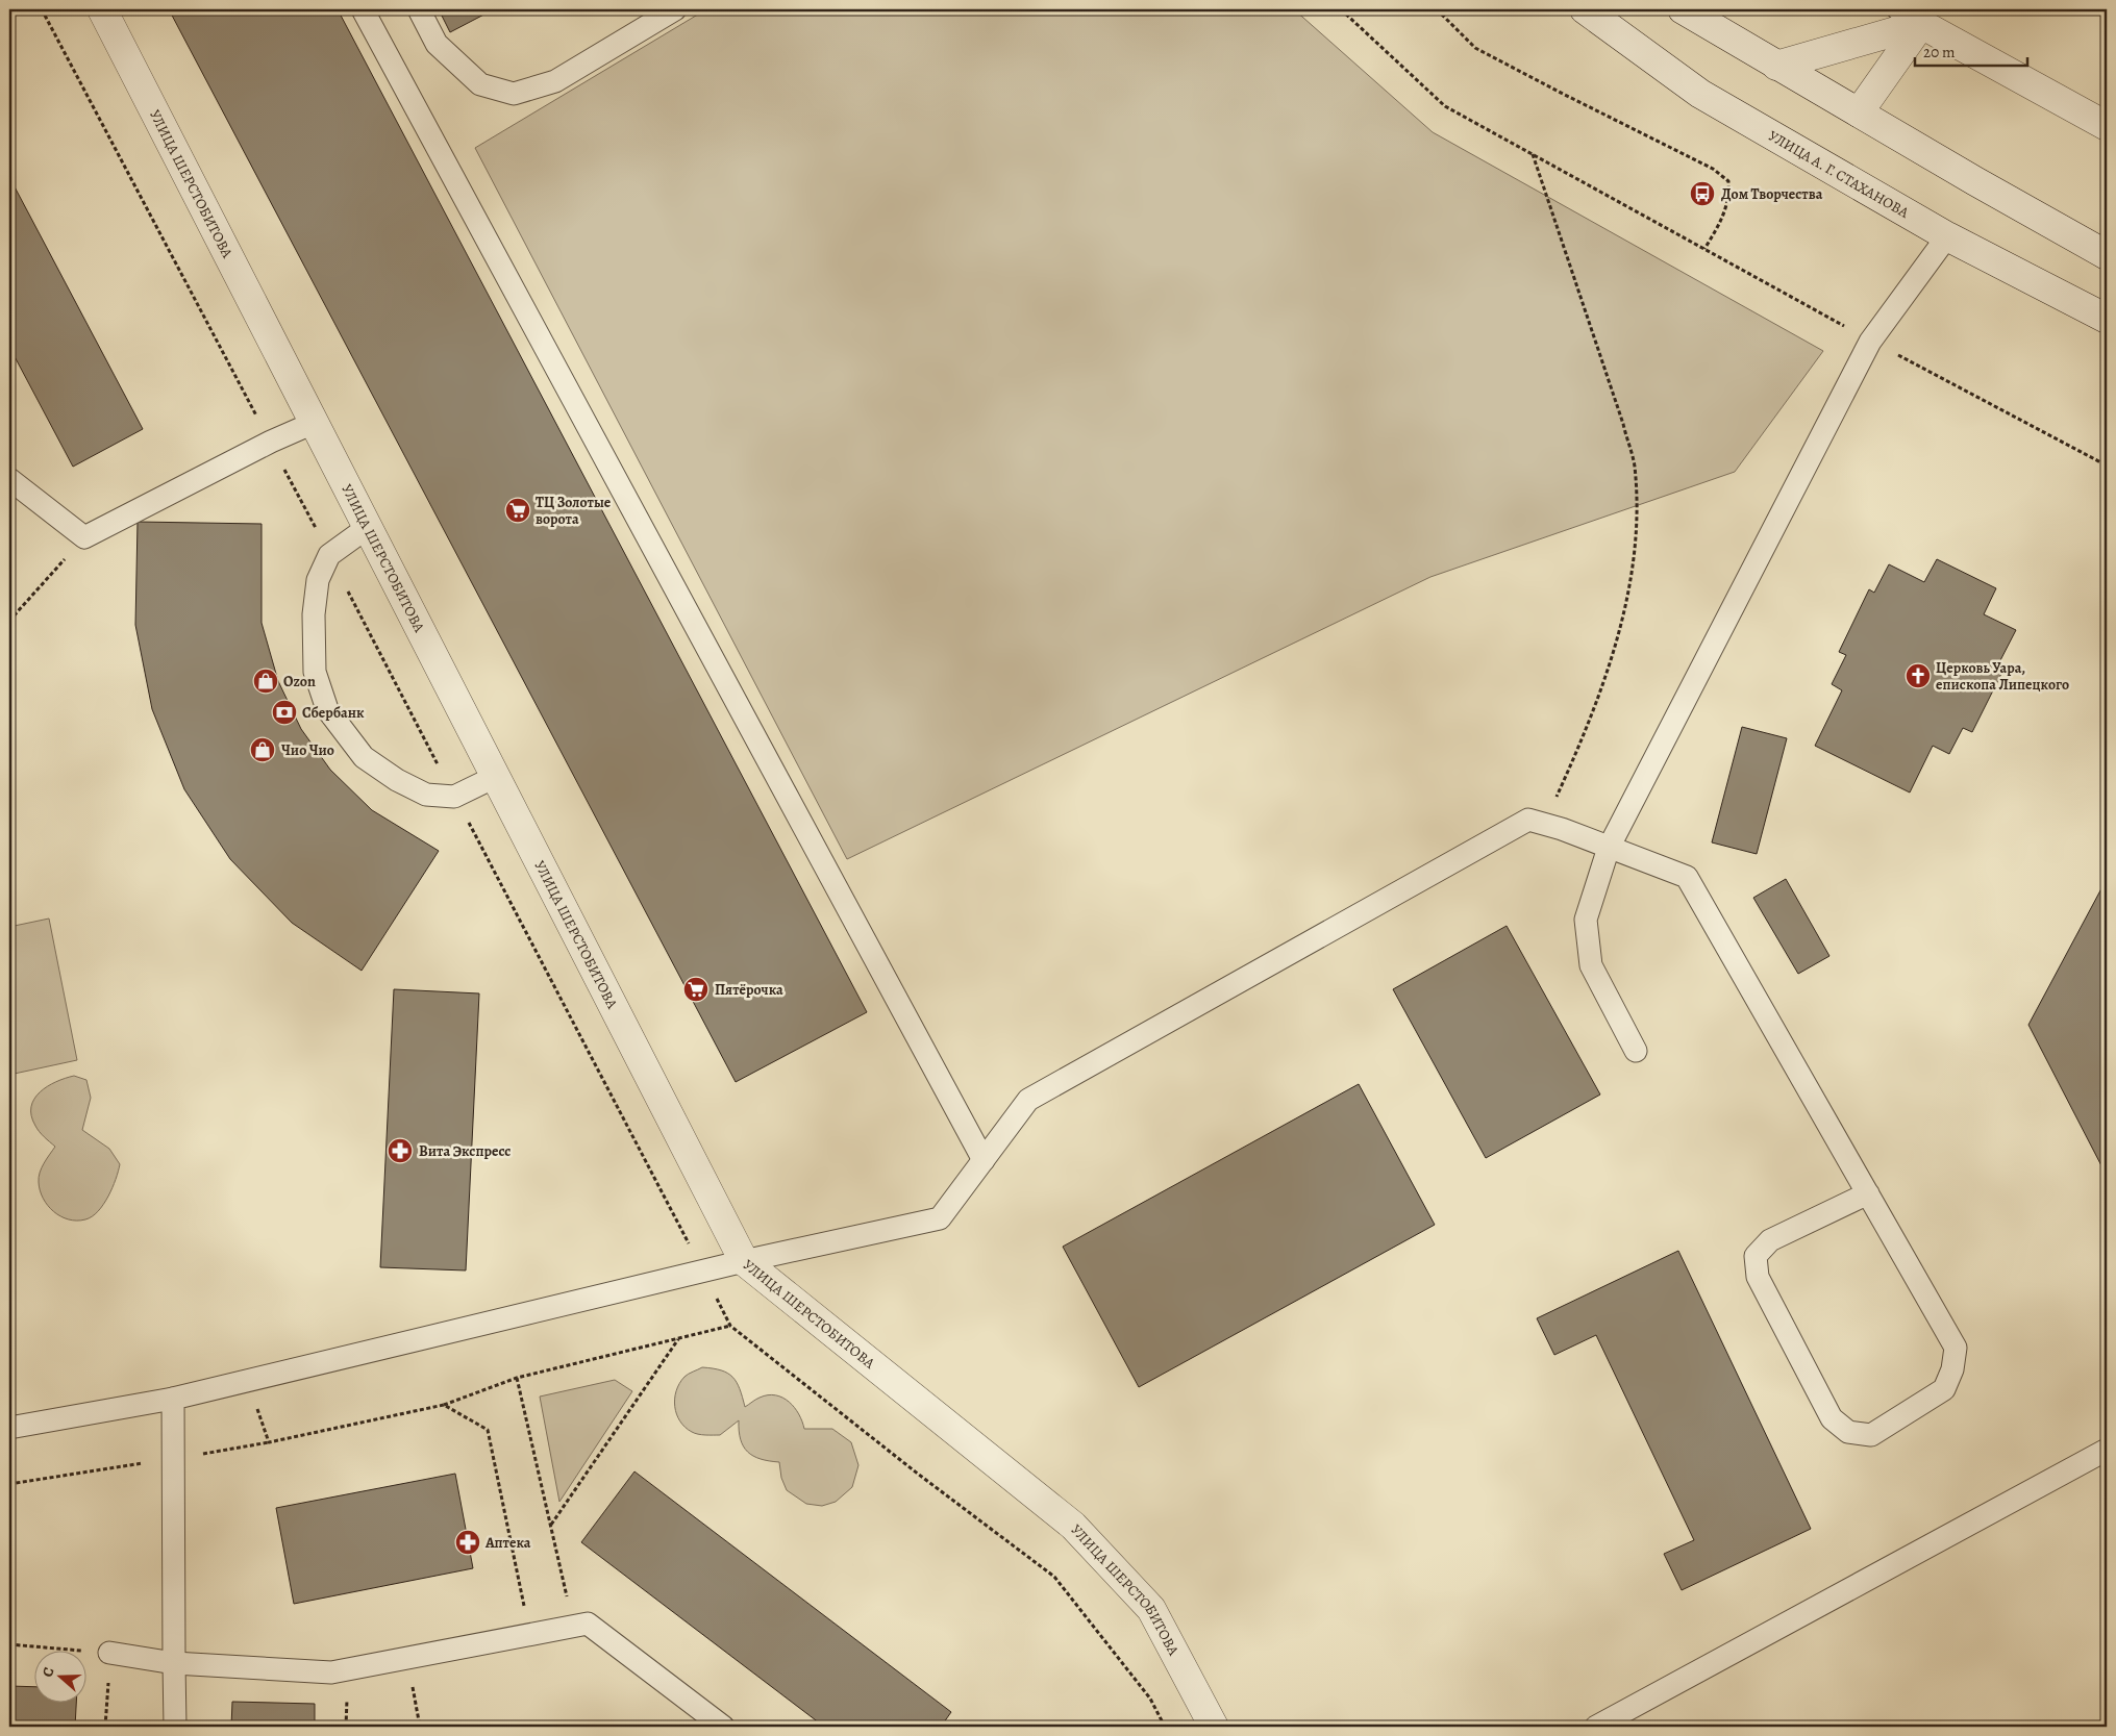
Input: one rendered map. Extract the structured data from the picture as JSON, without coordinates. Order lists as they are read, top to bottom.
{
  "streets": {
    "street": ["УЛИЦА А. Г. СТАХАНОВА", "УЛИЦА ШЕРСТОБИТОВА"]
  },
  "places": {
    "bus stop": ["Дом Творчества"],
    "supermarket": ["ТЦ Золотые ворота", "Пятёрочка"],
    "church": ["Церковь Уара, епископа Липецкого"],
    "shop": ["Ozon", "Чио Чио"],
    "bank": ["Сбербанк"],
    "pharmacy": ["Вита Экспресс", "Аптека"]
  },
  "scale_bar": "20 m",
  "north": "left"
}
